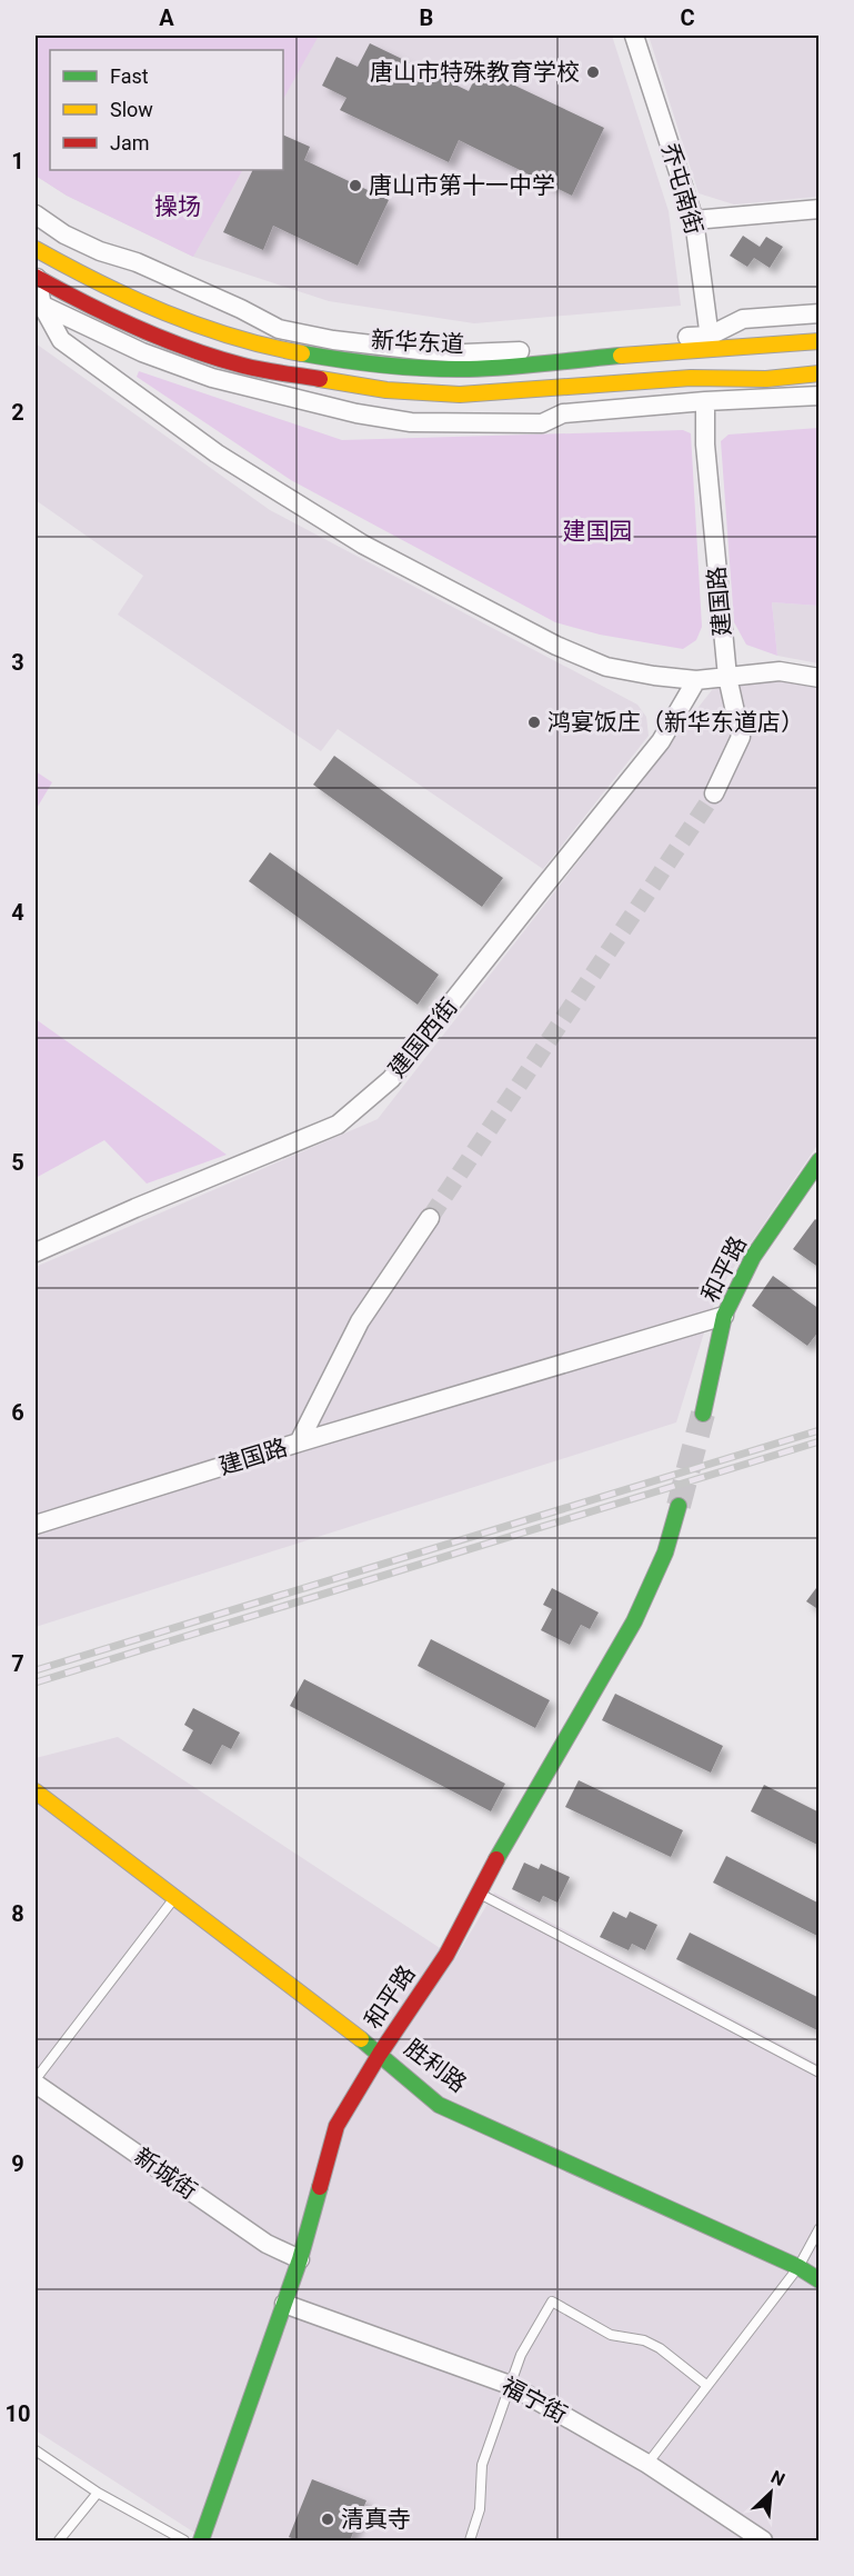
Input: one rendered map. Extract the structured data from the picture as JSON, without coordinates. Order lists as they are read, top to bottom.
{
  "streets": {
    "street": [
      "乔屯南街",
      "新华东道",
      "建国路",
      "建国西街",
      "和平路",
      "胜利路",
      "新城街",
      "福宁街"
    ]
  },
  "crossings": [
    ["乔屯南街", "新华东道"],
    ["和平路", "胜利路"],
    ["和平路", "新城街"],
    ["和平路", "福宁街"]
  ],
  "parks": ["操场", "建国园"],
  "places": [
    "唐山市特殊教育学校",
    "唐山市第十一中学",
    "鸿宴饭庄（新华东道店）",
    "清真寺"
  ],
  "legend": ["Fast", "Slow", "Jam"],
  "north": "top right",
  "grid": {
    "columns": ["A", "B", "C"],
    "rows": [
      "1",
      "2",
      "3",
      "4",
      "5",
      "6",
      "7",
      "8",
      "9",
      "10"
    ]
  }
}
